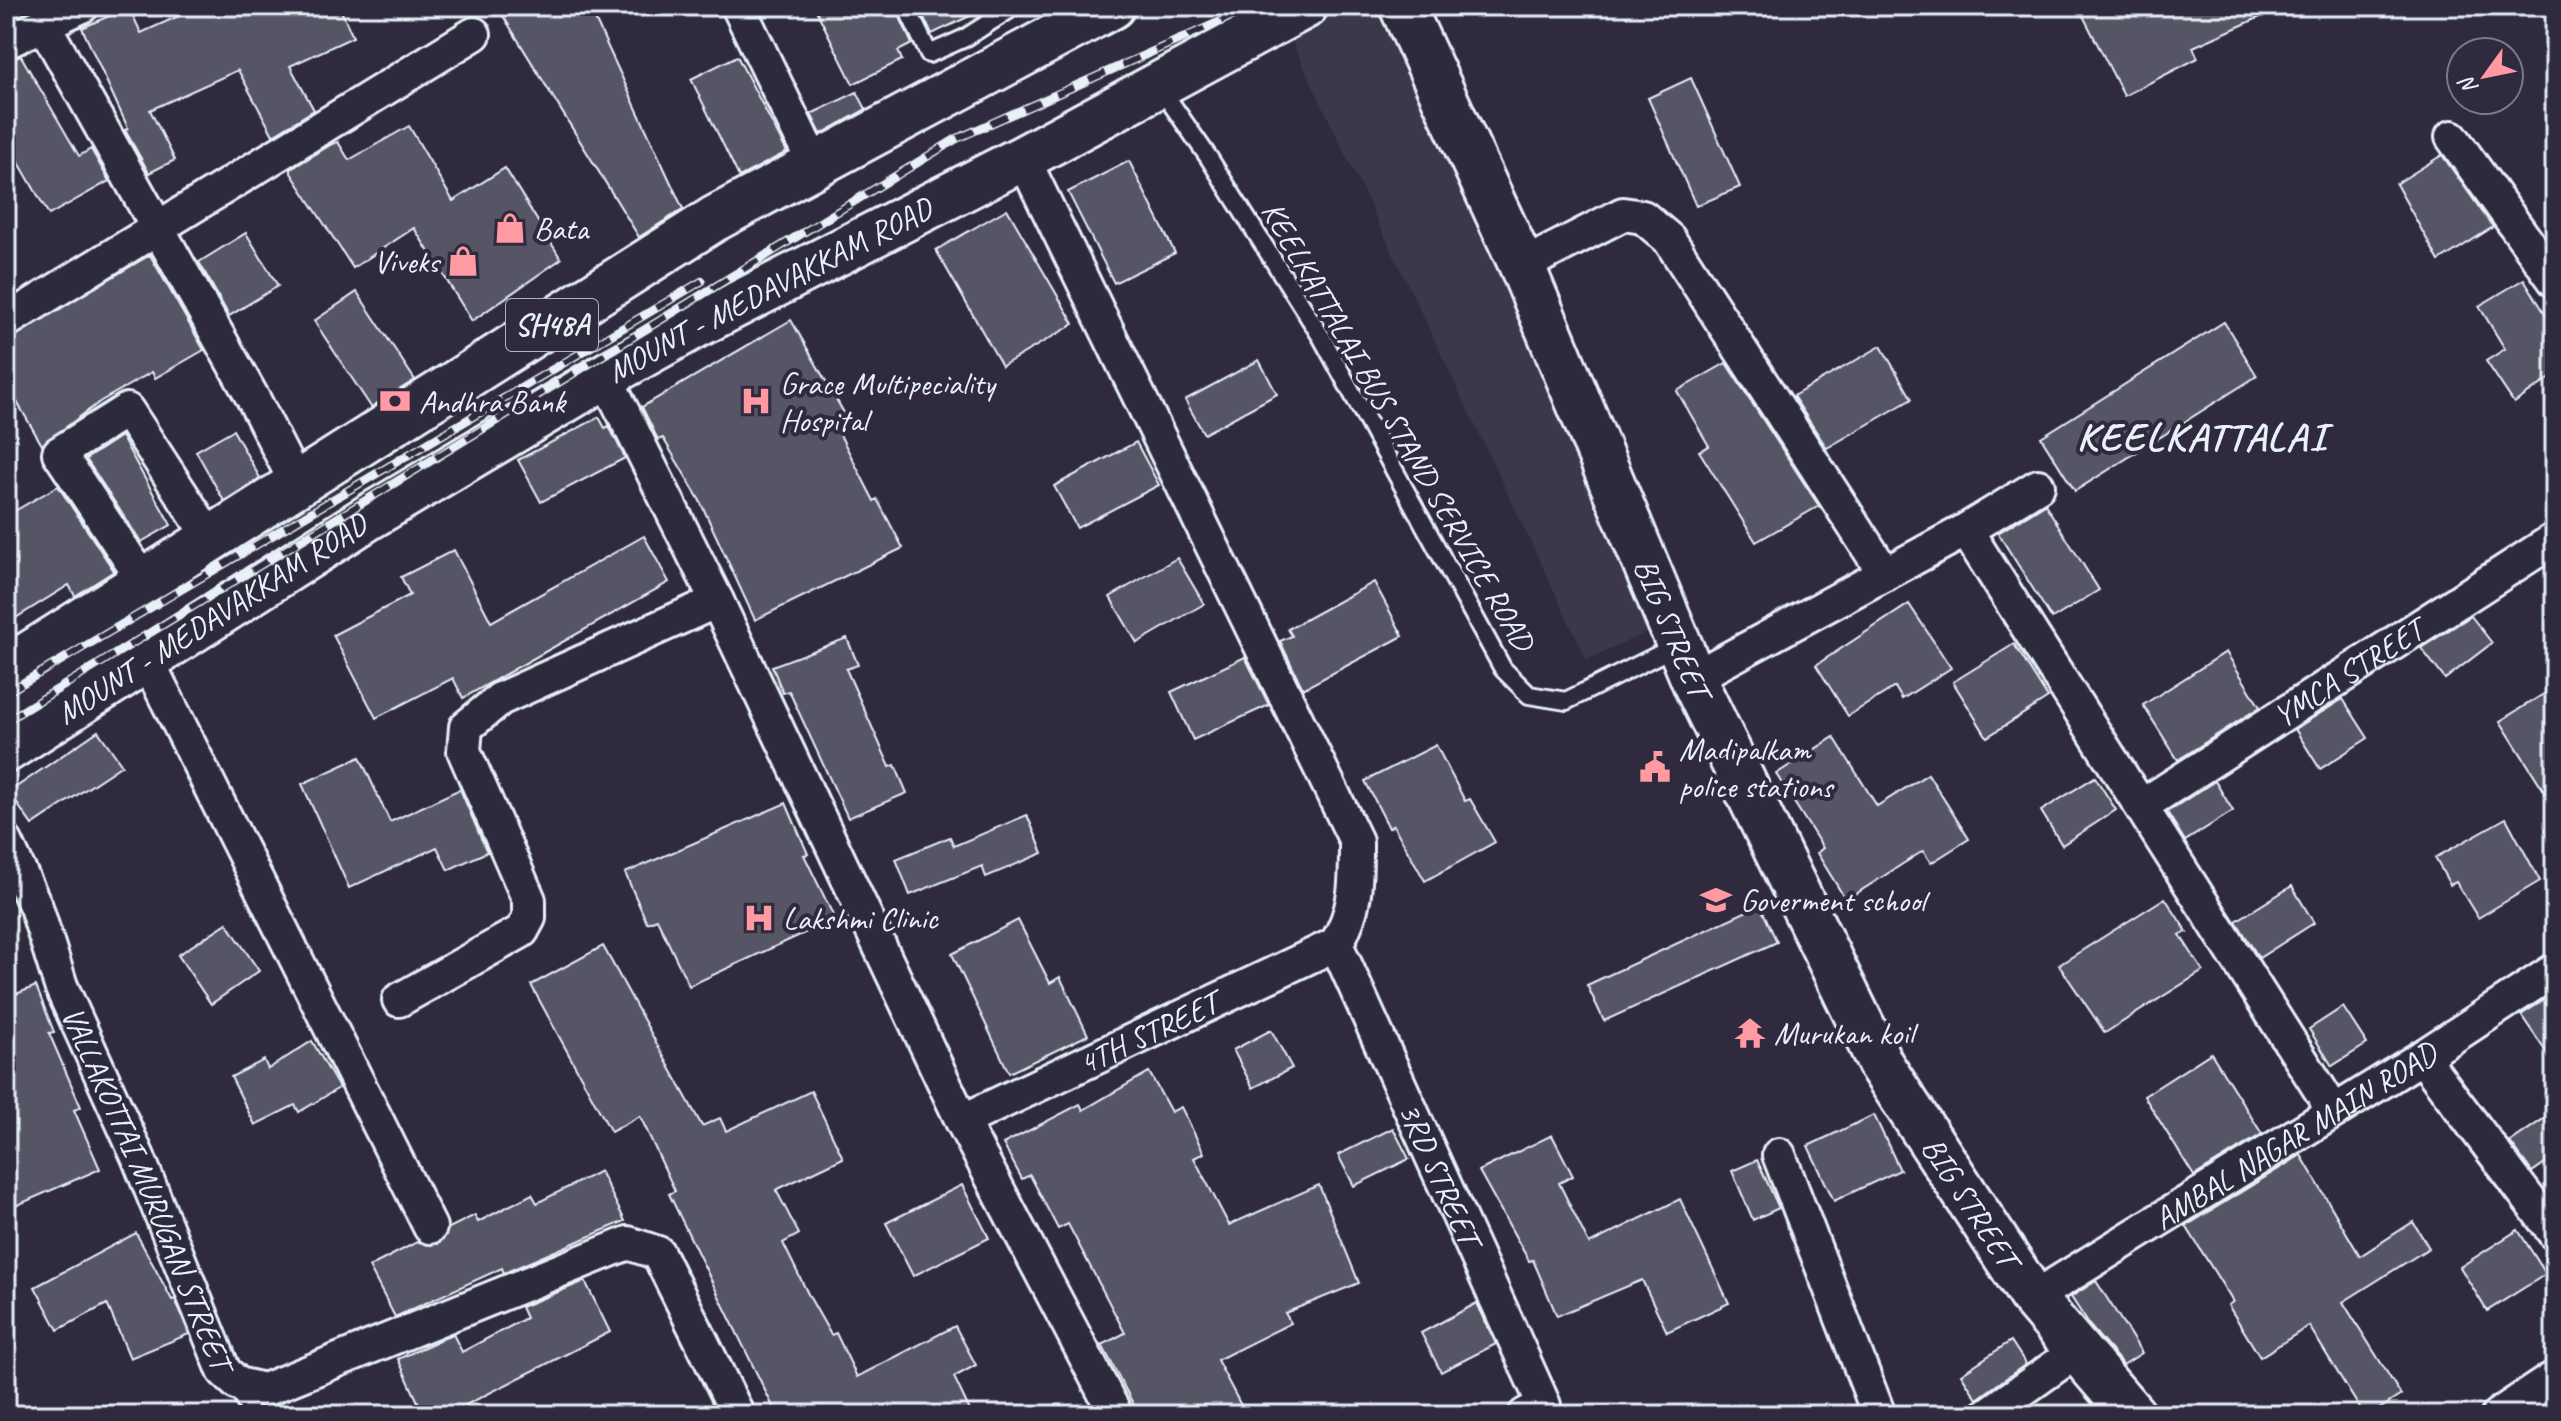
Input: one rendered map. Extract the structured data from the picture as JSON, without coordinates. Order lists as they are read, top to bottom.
{
  "streets": {
    "main road": ["MOUNT - MEDAVAKKAM ROAD", "SH48A", "BIG STREET"],
    "street": [
      "YMCA STREET",
      "4TH STREET",
      "AMBAL NAGAR MAIN ROAD",
      "3RD STREET",
      "VALLAKOTTAI MURUGAN STREET"
    ],
    "lane": ["KEELKATTALAI BUS STAND SERVICE ROAD"]
  },
  "crossings": [
    ["MOUNT - MEDAVAKKAM ROAD", "KEELKATTALAI BUS STAND SERVICE ROAD"],
    ["KEELKATTALAI BUS STAND SERVICE ROAD", "BIG STREET"],
    ["BIG STREET", "AMBAL NAGAR MAIN ROAD"],
    ["4TH STREET", "3RD STREET"]
  ],
  "districts": ["KEELKATTALAI"],
  "places": {
    "shop": ["Bata", "Viveks"],
    "bank": ["Andhra Bank"],
    "hospital": ["Grace Multipeciality Hospital", "Lakshmi Clinic"],
    "public building": ["Madipalkam police stations"],
    "school or university": ["Goverment school"],
    "temple": ["Murukan koil"]
  },
  "north": "bottom left"
}
